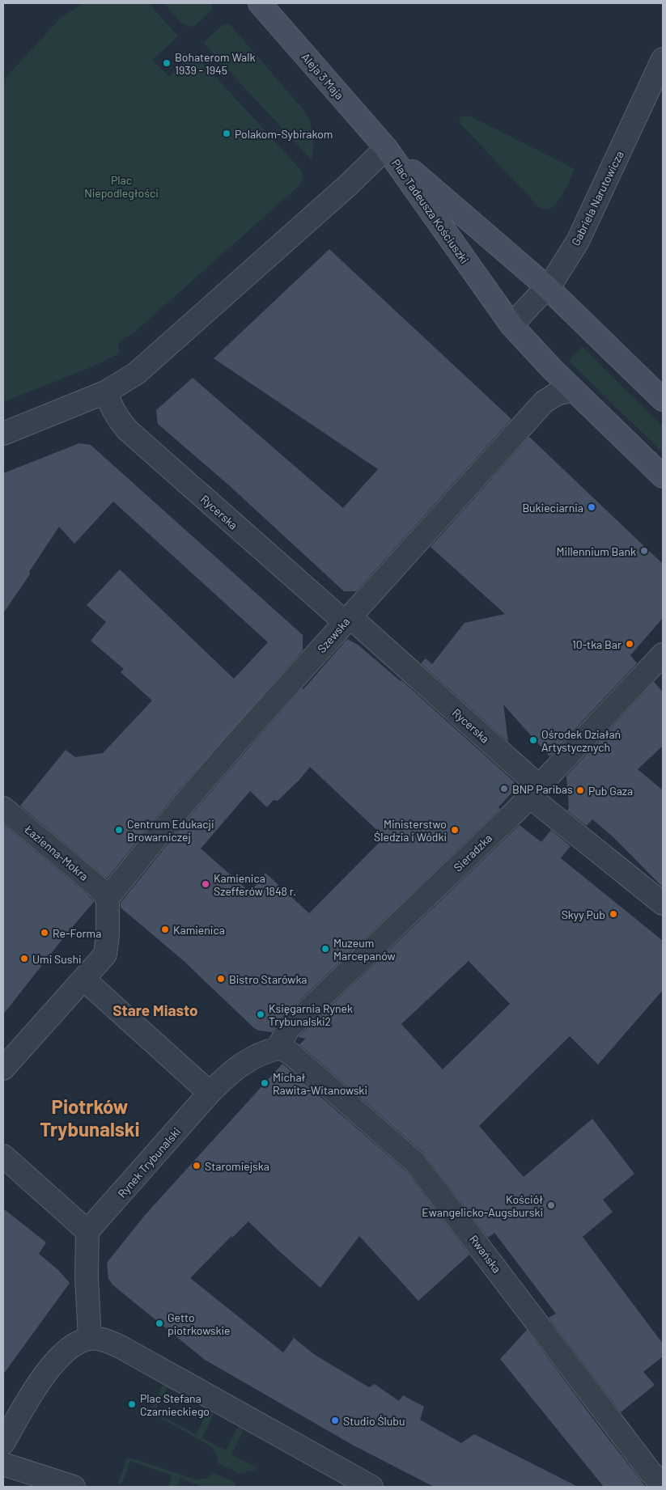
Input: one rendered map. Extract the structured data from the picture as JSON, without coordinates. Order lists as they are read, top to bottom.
{
  "streets": {
    "street": [
      "Aleja 3 Maja",
      "Gabriela Narutowicza",
      "Plac Tadeusza Kościuszki",
      "Rycerska",
      "Szewska",
      "Łazienna-Mokra",
      "Sieradzka",
      "Rynek Trybunalski",
      "Rwańska"
    ]
  },
  "crossings": [
    ["Aleja 3 Maja", "Plac Tadeusza Kościuszki"],
    ["Gabriela Narutowicza", "Plac Tadeusza Kościuszki"],
    ["Plac Tadeusza Kościuszki", "Szewska"],
    ["Rycerska", "Szewska"],
    ["Rycerska", "Sieradzka"],
    ["Szewska", "Łazienna-Mokra"],
    ["Sieradzka", "Rynek Trybunalski"],
    ["Sieradzka", "Rwańska"],
    ["Rynek Trybunalski", "Rwańska"]
  ],
  "districts": ["Stare Miasto", "Piotrków Trybunalski"],
  "parks": ["Plac Niepodległości"],
  "places": [
    "Bohaterom Walk 1939 - 1945",
    "Polakom-Sybirakom",
    "Bukieciarnia",
    "Millennium Bank",
    "10-tka Bar",
    "Ośrodek Działań Artystycznych",
    "BNP Paribas",
    "Pub Gaza",
    "Centrum Edukacji Browarniczej",
    "Ministerstwo Śledzia i Wódki",
    "Kamienica Szefferów 1848 r.",
    "Skyy Pub",
    "Kamienica",
    "Re-Forma",
    "Muzeum Marcepanów",
    "Umi Sushi",
    "Bistro Starówka",
    "Księgarnia Rynek Trybunalski2",
    "Michał Rawita-Witanowski",
    "Staromiejska",
    "Kościół Ewangelicko-Augsburski",
    "Getto piotrkowskie",
    "Plac Stefana Czarnieckiego",
    "Studio Ślubu"
  ]
}
